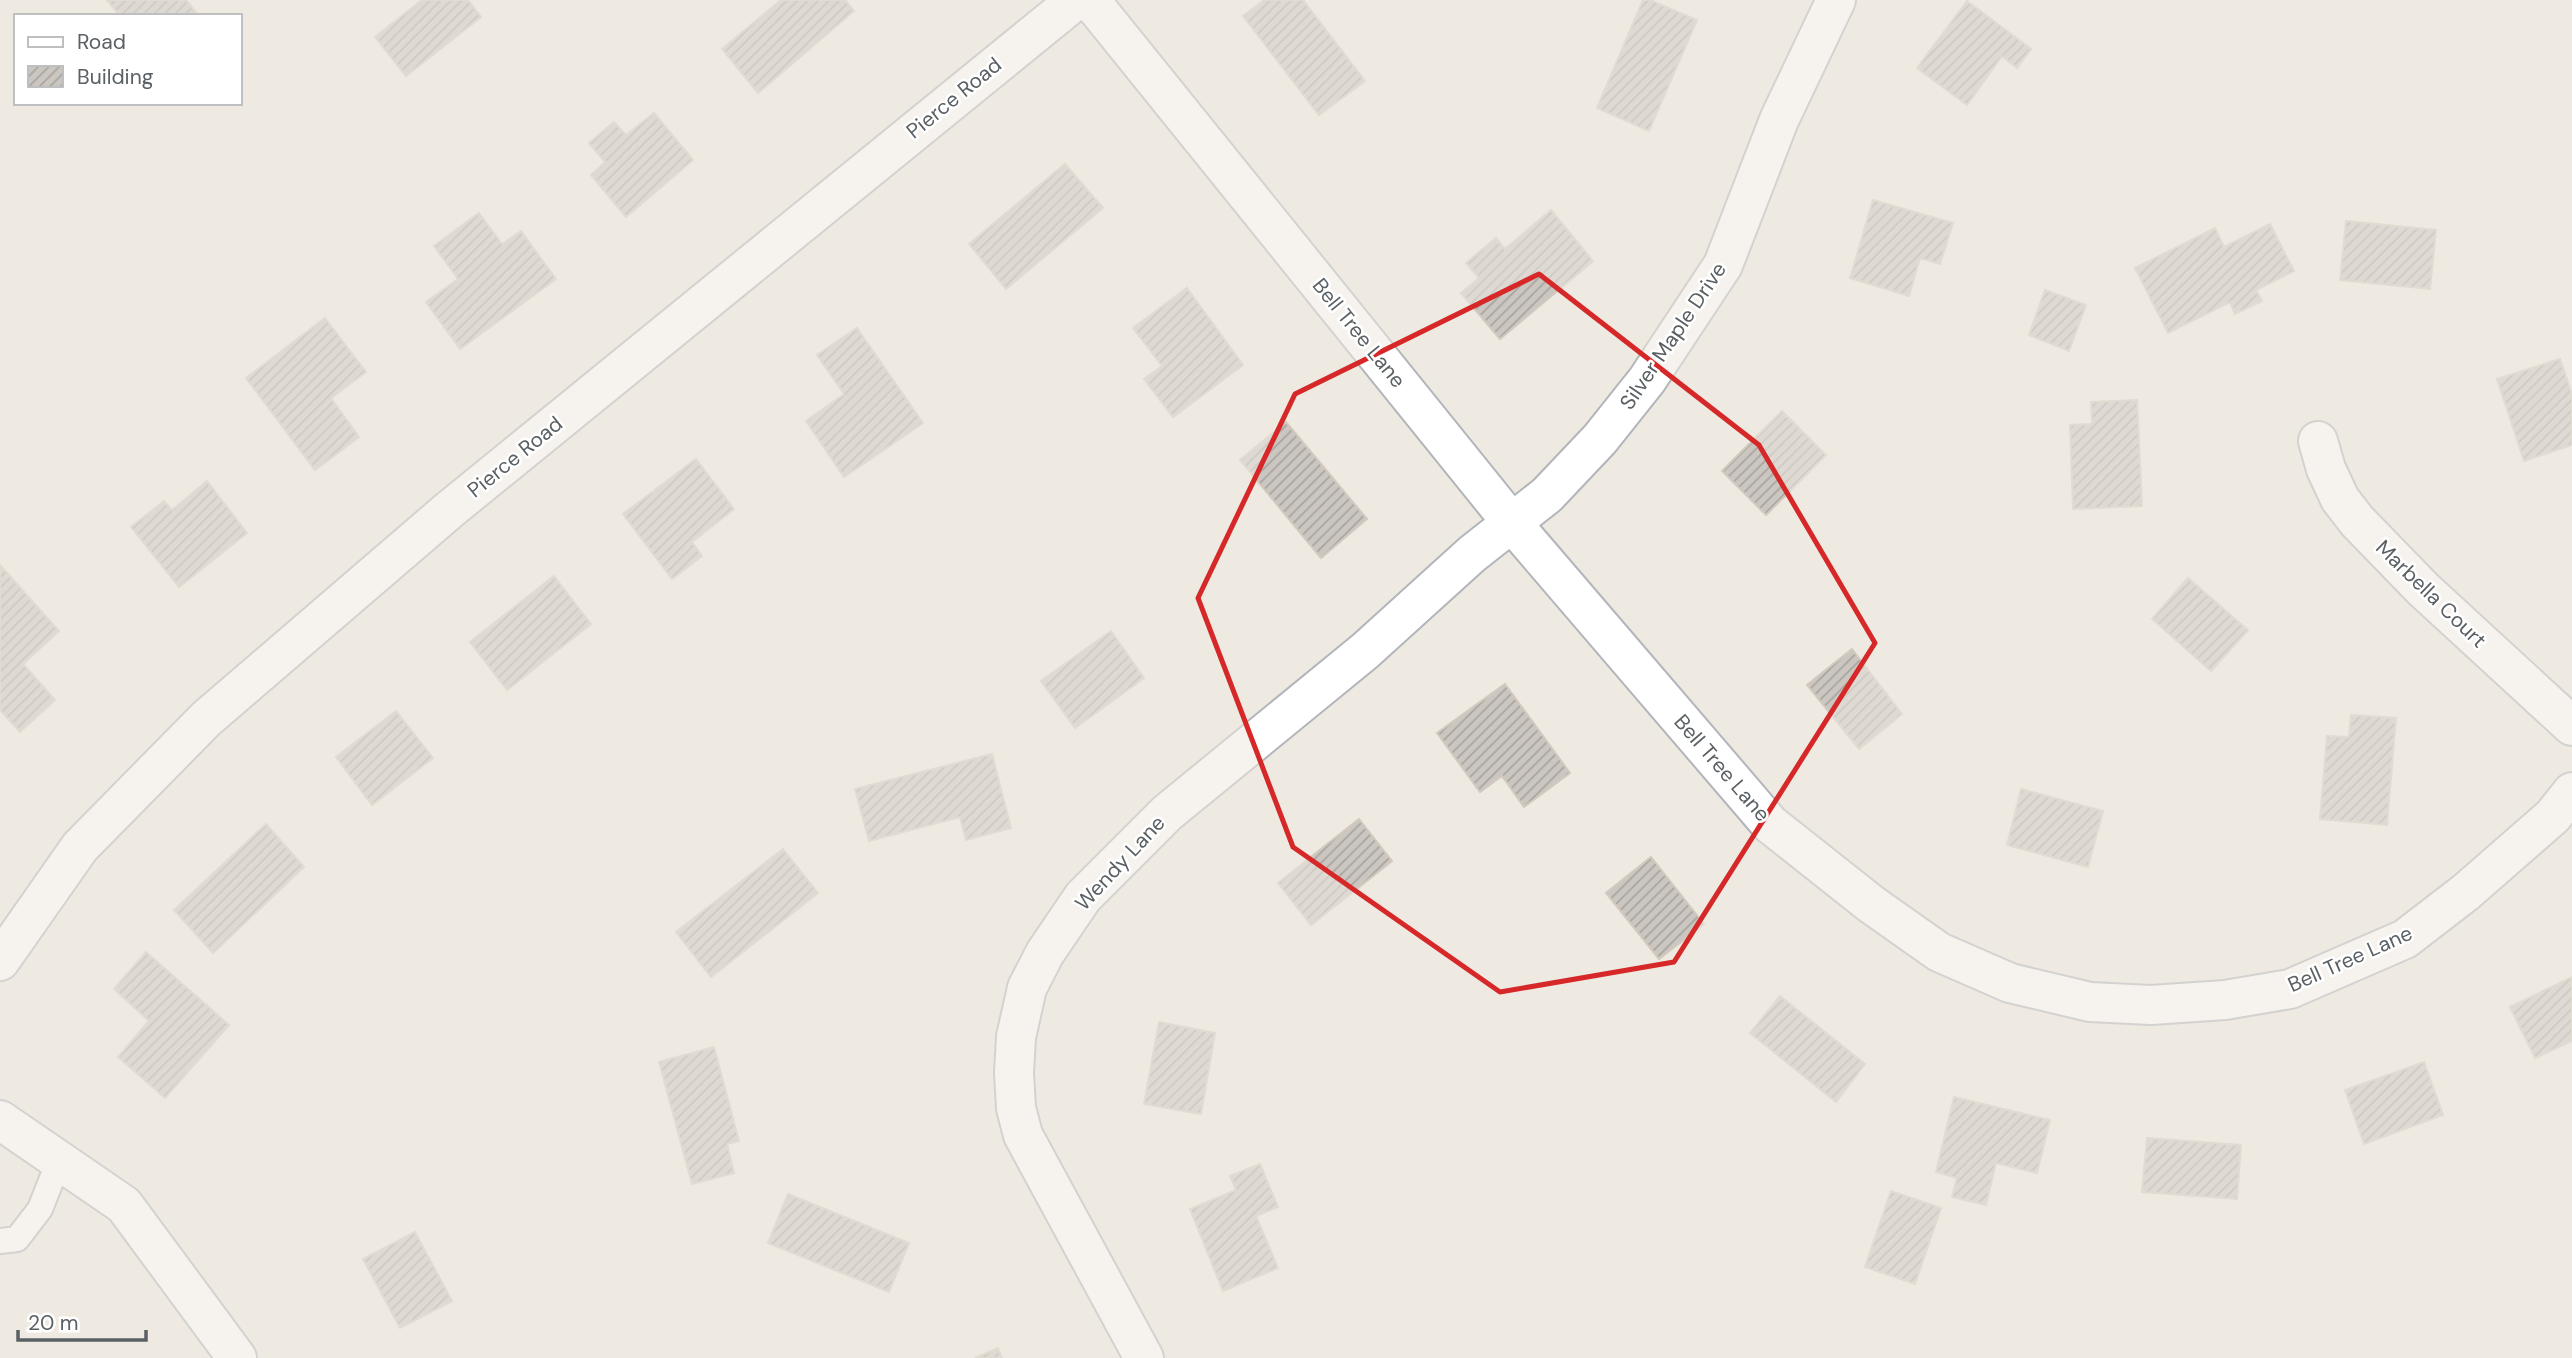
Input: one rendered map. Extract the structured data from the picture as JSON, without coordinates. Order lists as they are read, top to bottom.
{
  "streets": {
    "street": [
      "Pierce Road",
      "Bell Tree Lane",
      "Silver Maple Drive",
      "Marbella Court",
      "Wendy Lane"
    ]
  },
  "crossings": [
    ["Bell Tree Lane", "Silver Maple Drive"],
    ["Bell Tree Lane", "Wendy Lane"],
    ["Silver Maple Drive", "Wendy Lane"]
  ],
  "legend": ["Road", "Building"],
  "scale_bar": "20 m"
}
